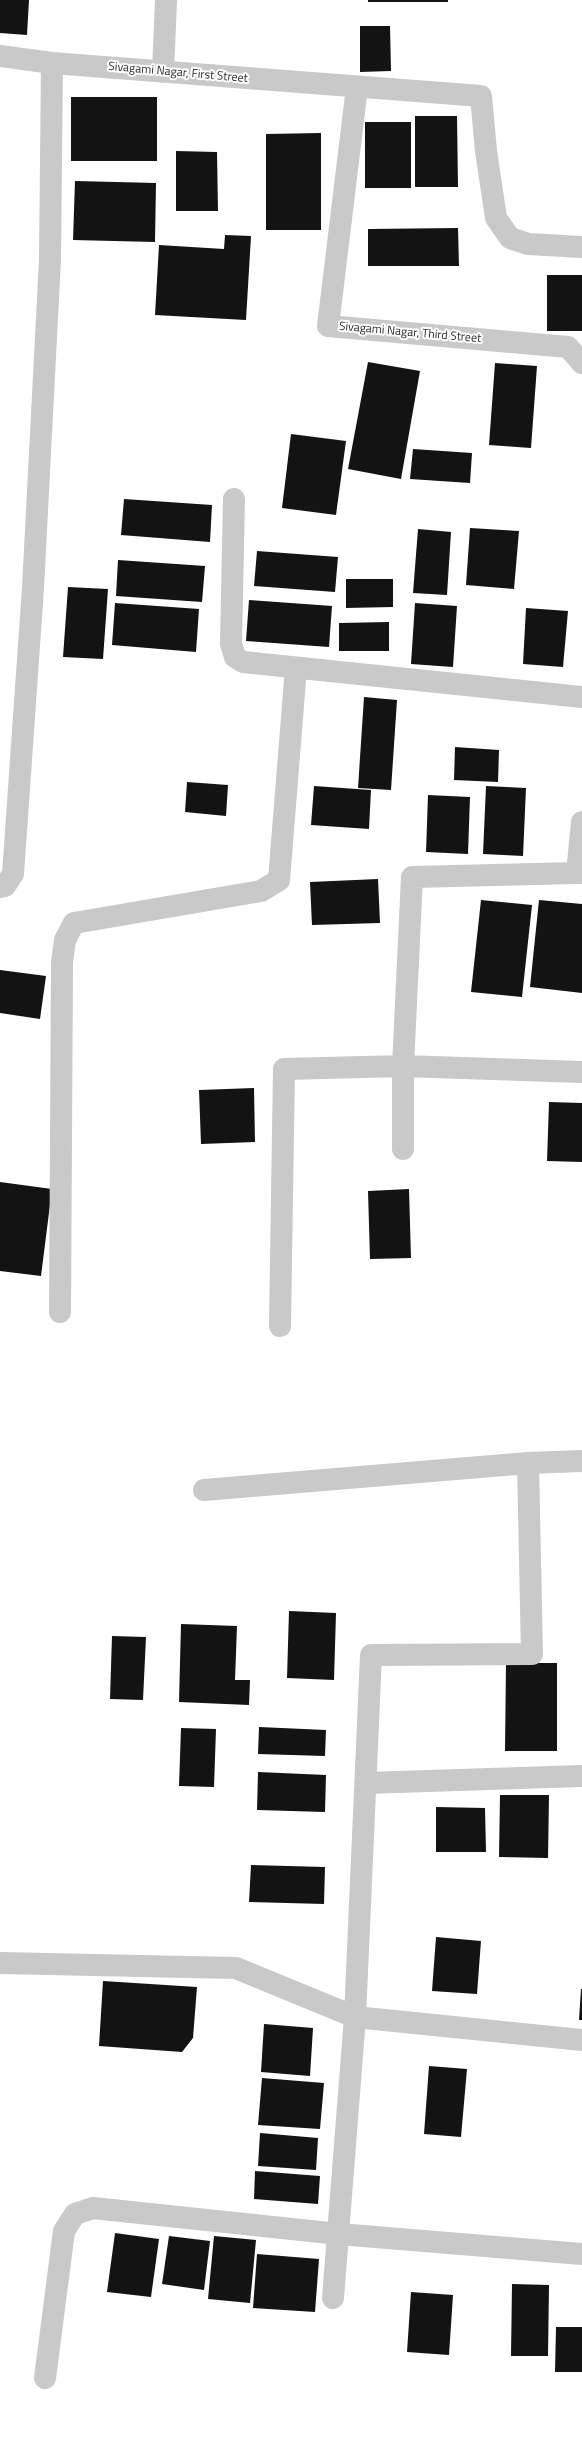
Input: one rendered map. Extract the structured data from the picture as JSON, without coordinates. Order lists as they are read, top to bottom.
{
  "streets": {
    "street": ["Sivagami Nagar, First Street", "Sivagami Nagar, Third Street"]
  },
  "crossings": [
    ["Sivagami Nagar, First Street", "Sivagami Nagar, Third Street"]
  ]
}
